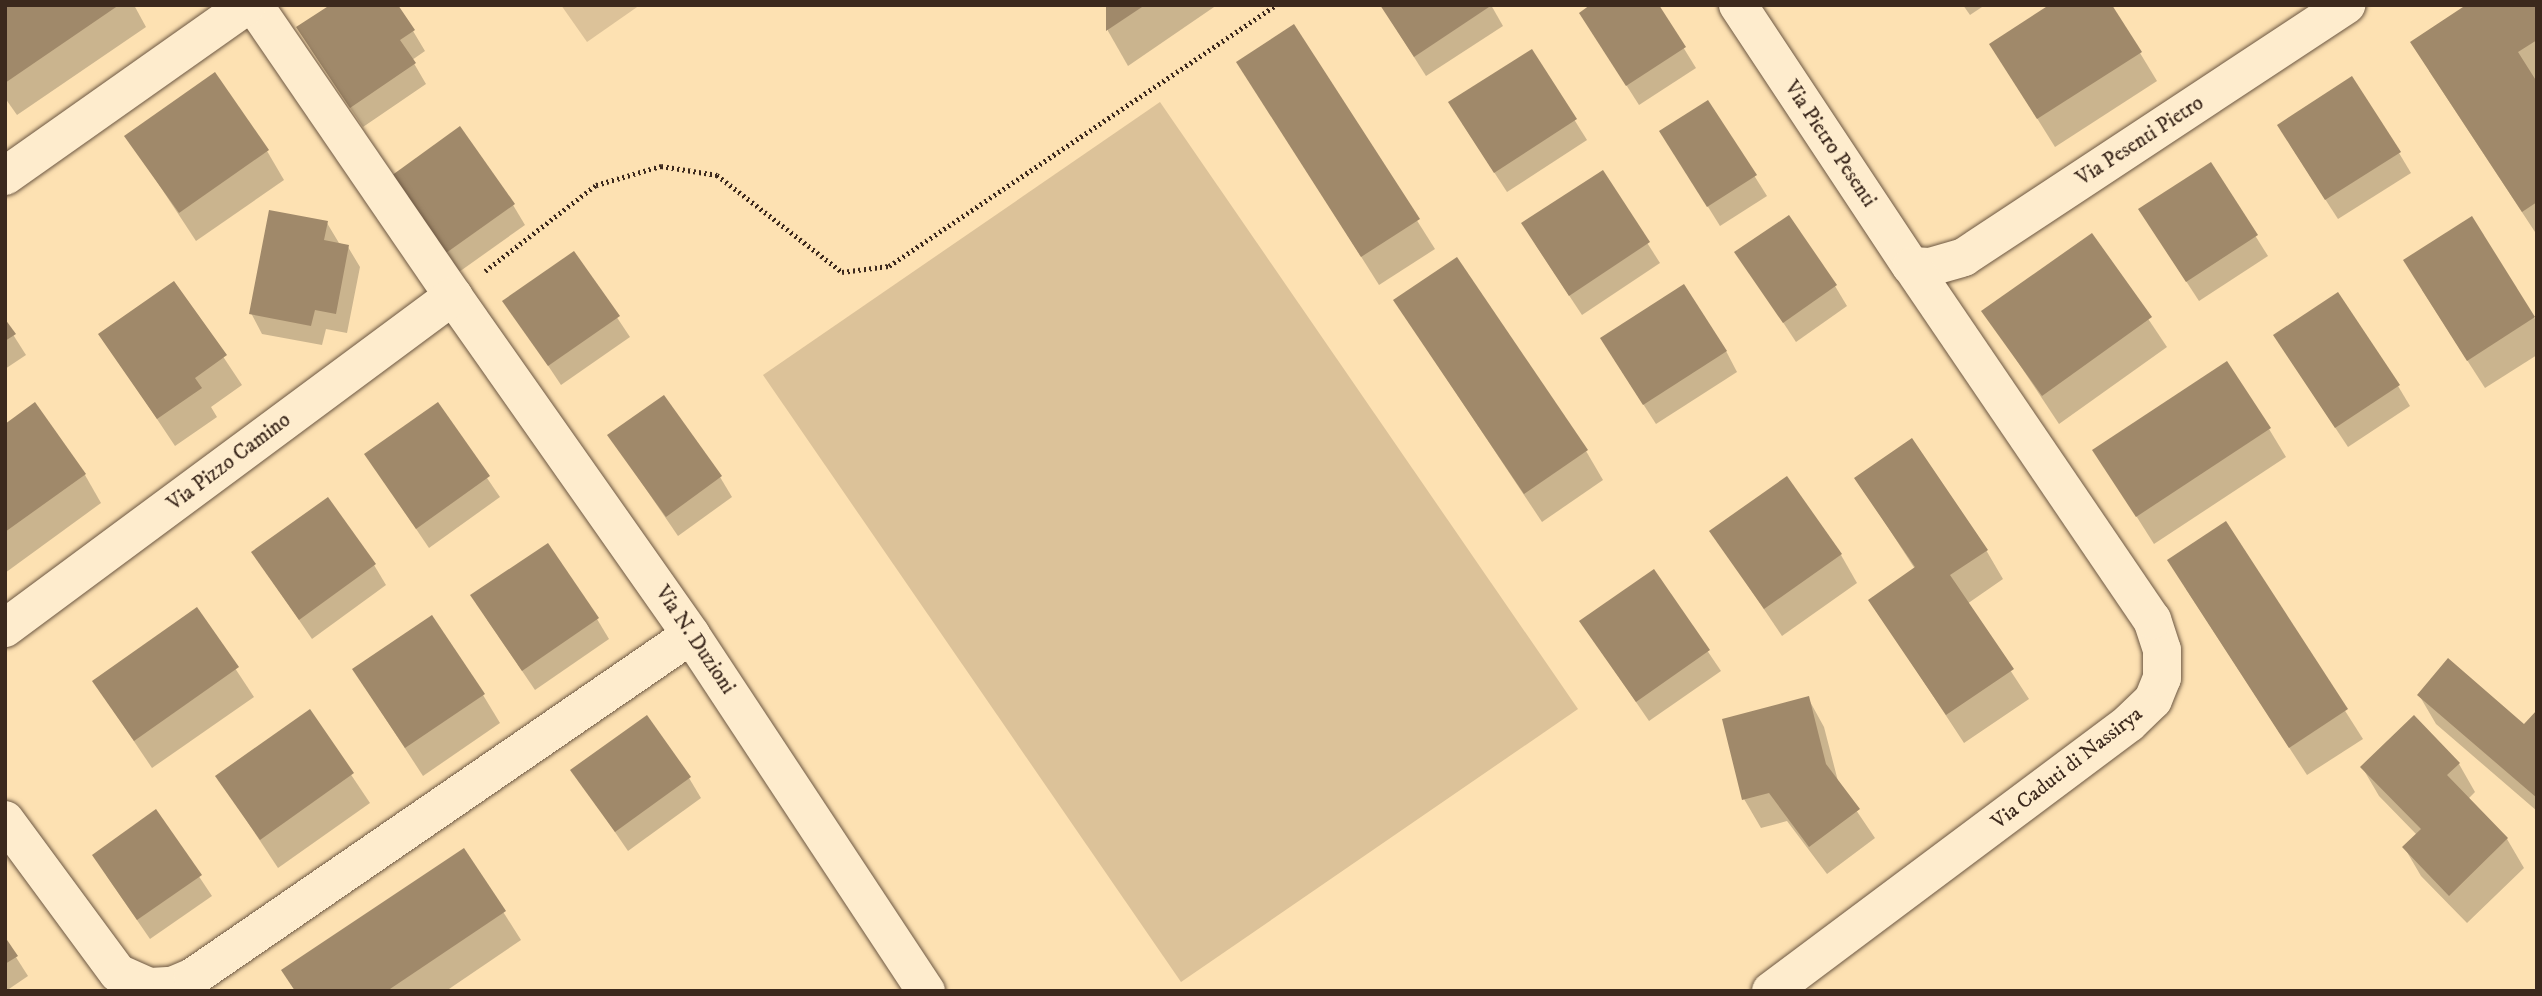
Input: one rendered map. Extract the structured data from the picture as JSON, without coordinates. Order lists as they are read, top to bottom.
{
  "streets": {
    "street": [
      "Via Pesenti Pietro",
      "Via Pietro Pesenti",
      "Via Pizzo Camino",
      "Via N. Duzioni",
      "Via Caduti di Nassirya"
    ]
  },
  "crossings": [
    ["Via Pesenti Pietro", "Via Pietro Pesenti"],
    ["Via Pesenti Pietro", "Via Caduti di Nassirya"],
    ["Via Pietro Pesenti", "Via Caduti di Nassirya"],
    ["Via Pizzo Camino", "Via N. Duzioni"]
  ]
}
